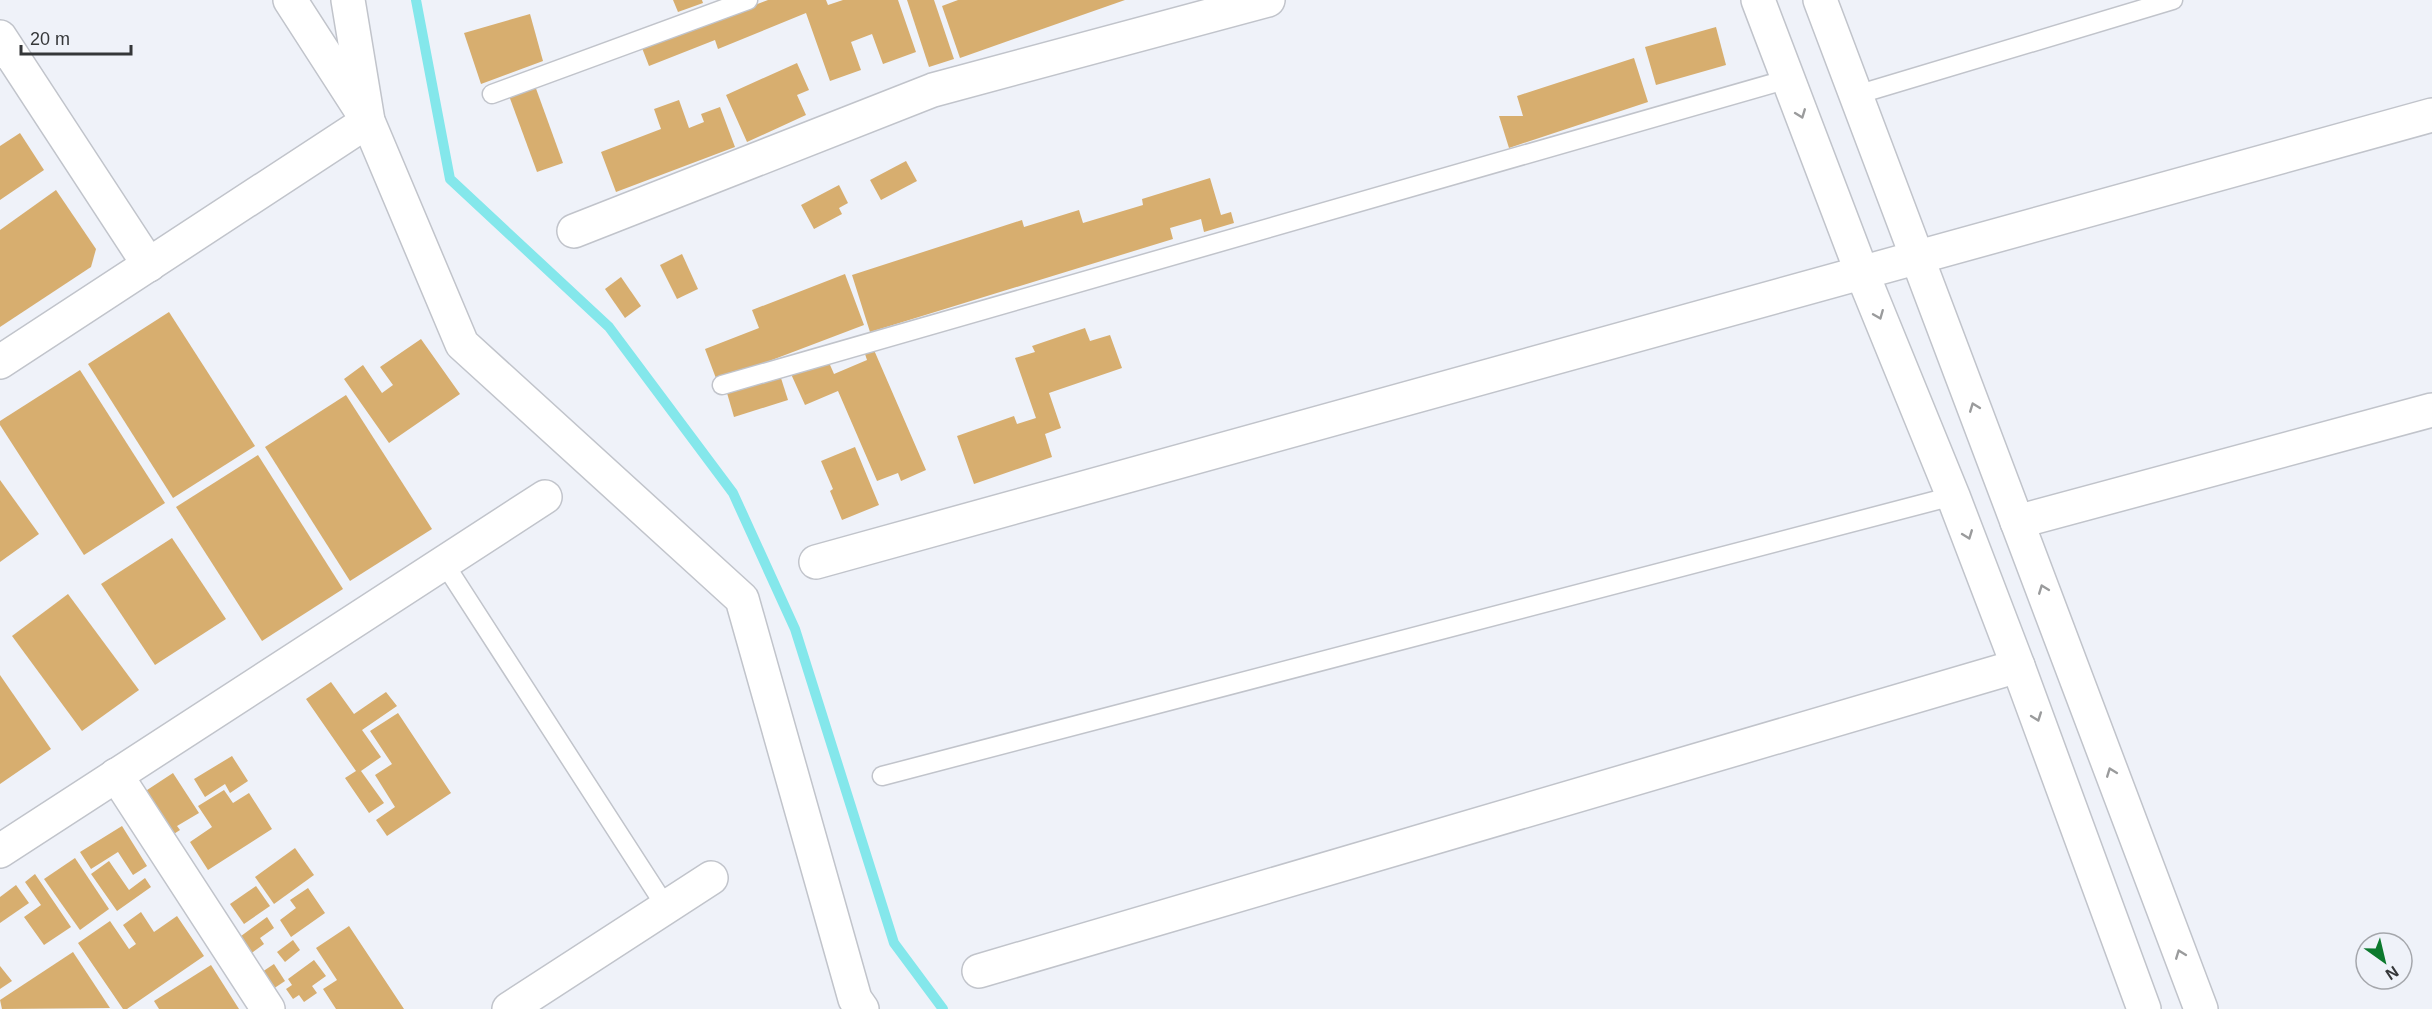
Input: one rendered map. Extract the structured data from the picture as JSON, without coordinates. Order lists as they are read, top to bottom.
{
  "scale_bar": "20 m",
  "north": "bottom right"
}
